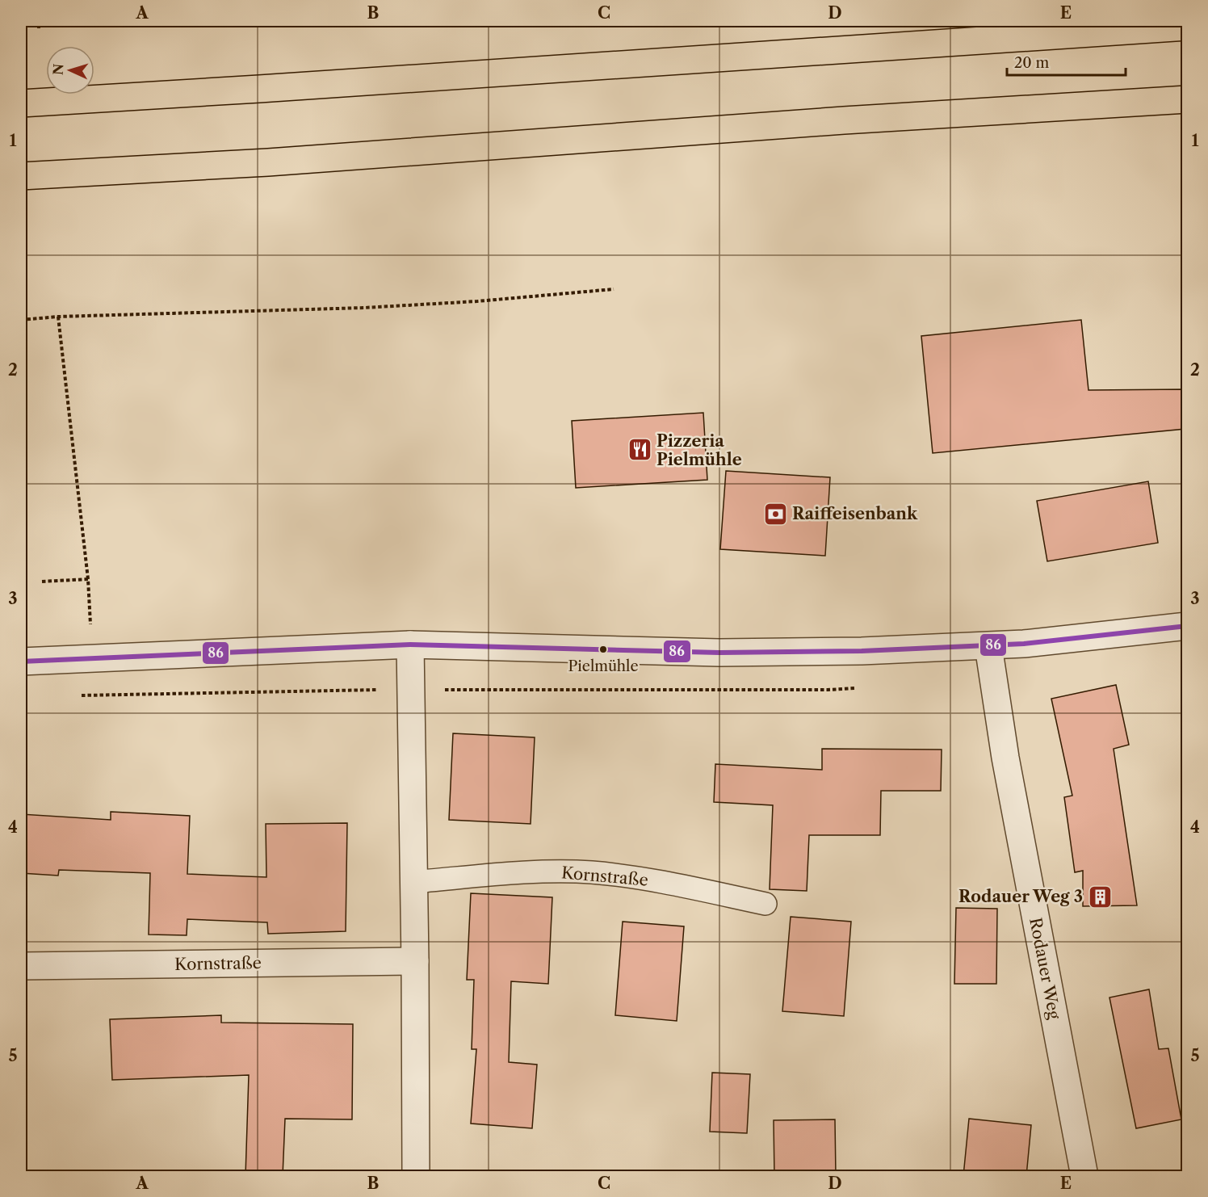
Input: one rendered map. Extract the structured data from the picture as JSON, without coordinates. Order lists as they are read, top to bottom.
{
  "streets": {
    "street": ["Kornstraße", "Rodauer Weg"]
  },
  "places": {
    "restaurant": ["Pizzeria Pielmühle"],
    "bank": ["Raiffeisenbank"],
    "other": ["Pielmühle"],
    "building": ["Rodauer Weg 3"]
  },
  "lines": ["transit line 86"],
  "scale_bar": "20 m",
  "north": "left",
  "grid": {
    "columns": [
      "A",
      "B",
      "C",
      "D",
      "E"
    ],
    "rows": [
      "1",
      "2",
      "3",
      "4",
      "5"
    ]
  }
}
